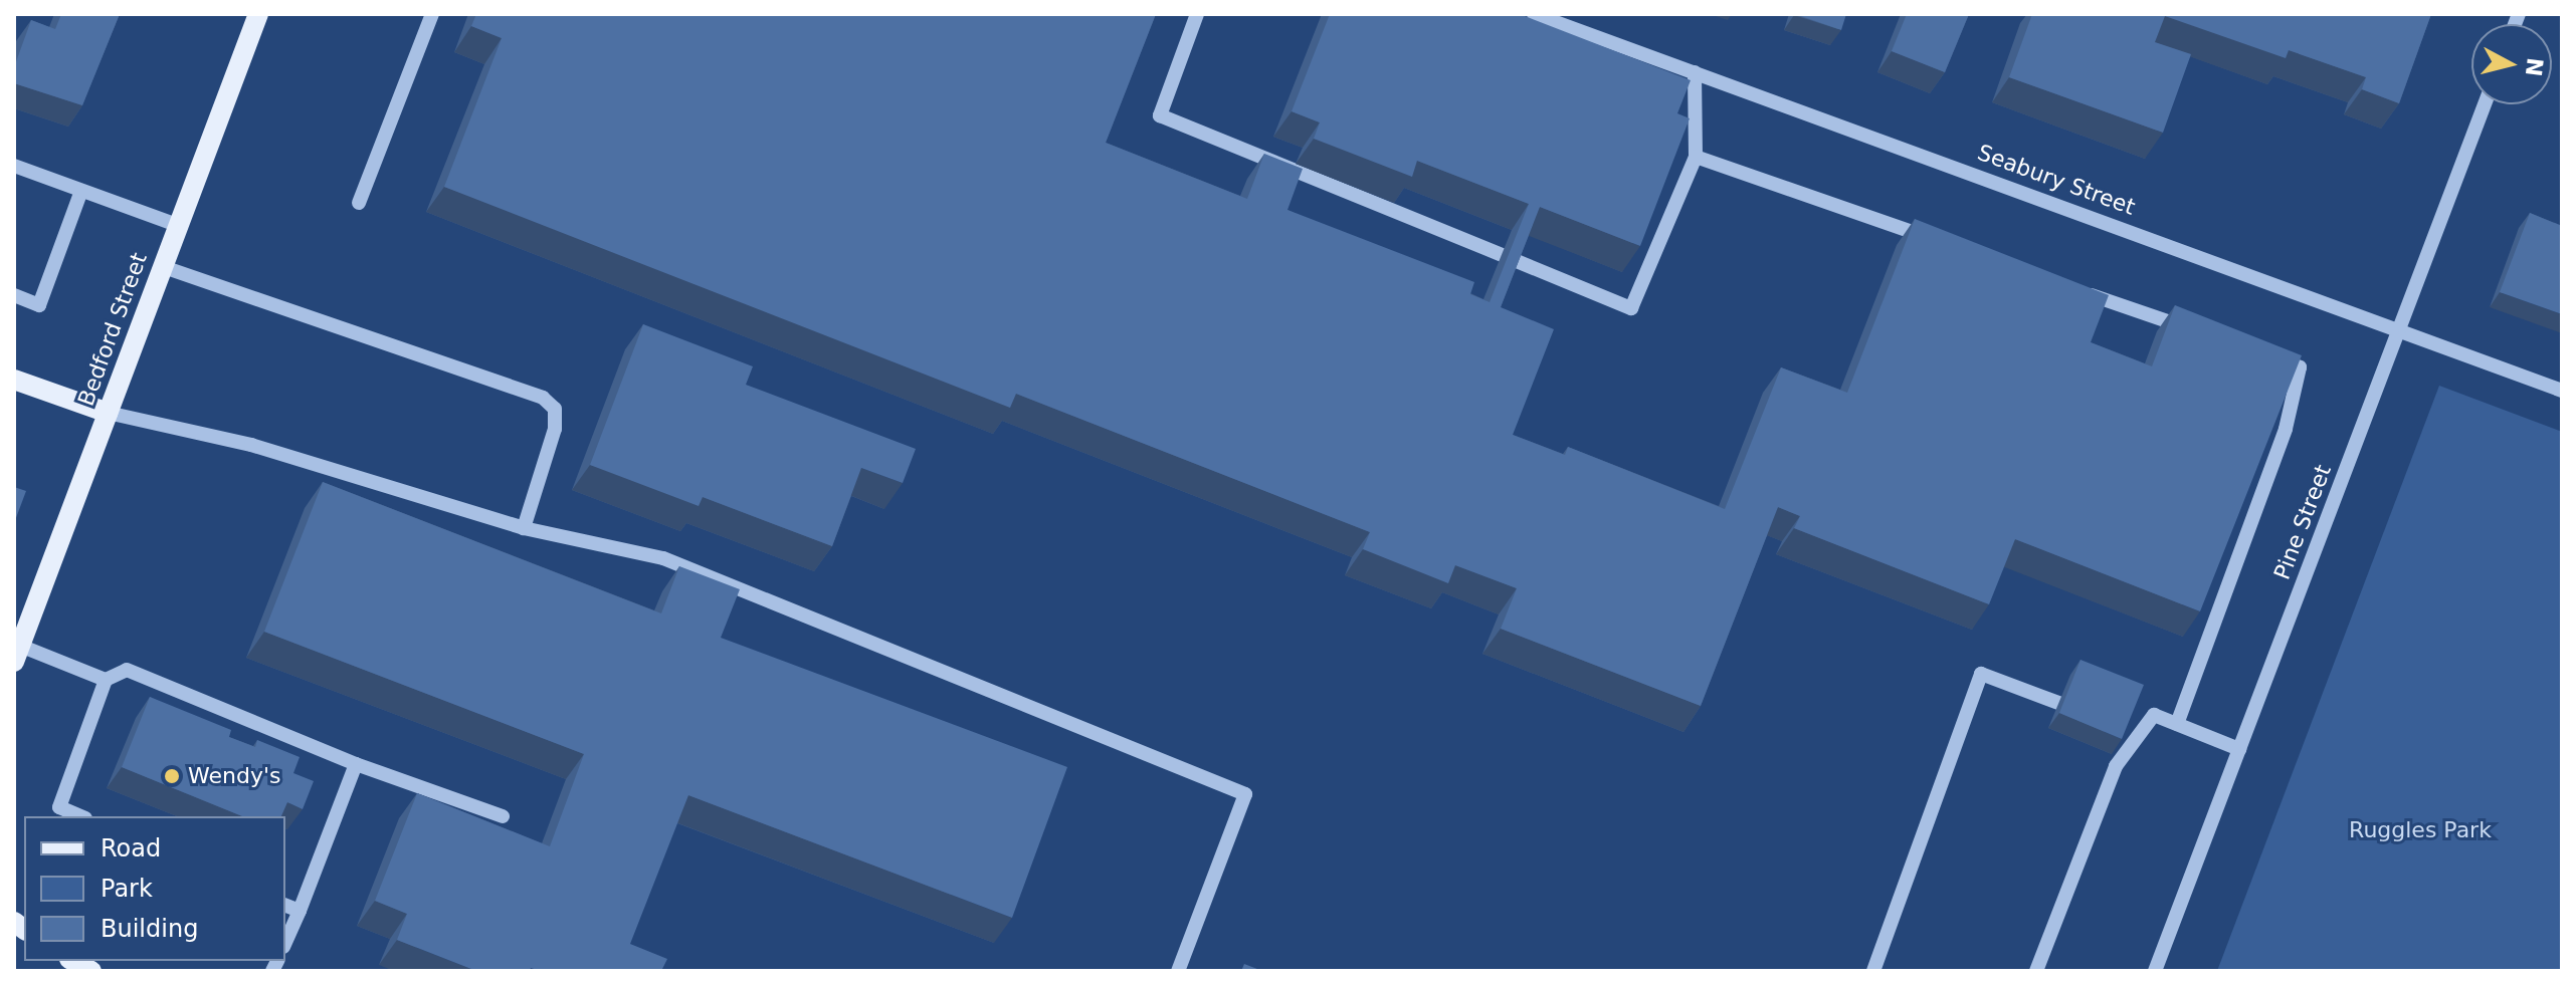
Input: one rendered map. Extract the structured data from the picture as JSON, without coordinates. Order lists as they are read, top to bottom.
{
  "streets": {
    "main road": ["Bedford Street"],
    "street": ["Seabury Street", "Pine Street"]
  },
  "crossings": [
    ["Seabury Street", "Pine Street"]
  ],
  "parks": ["Ruggles Park"],
  "places": ["Wendy's"],
  "legend": ["Road", "Park", "Building"],
  "north": "right"
}
